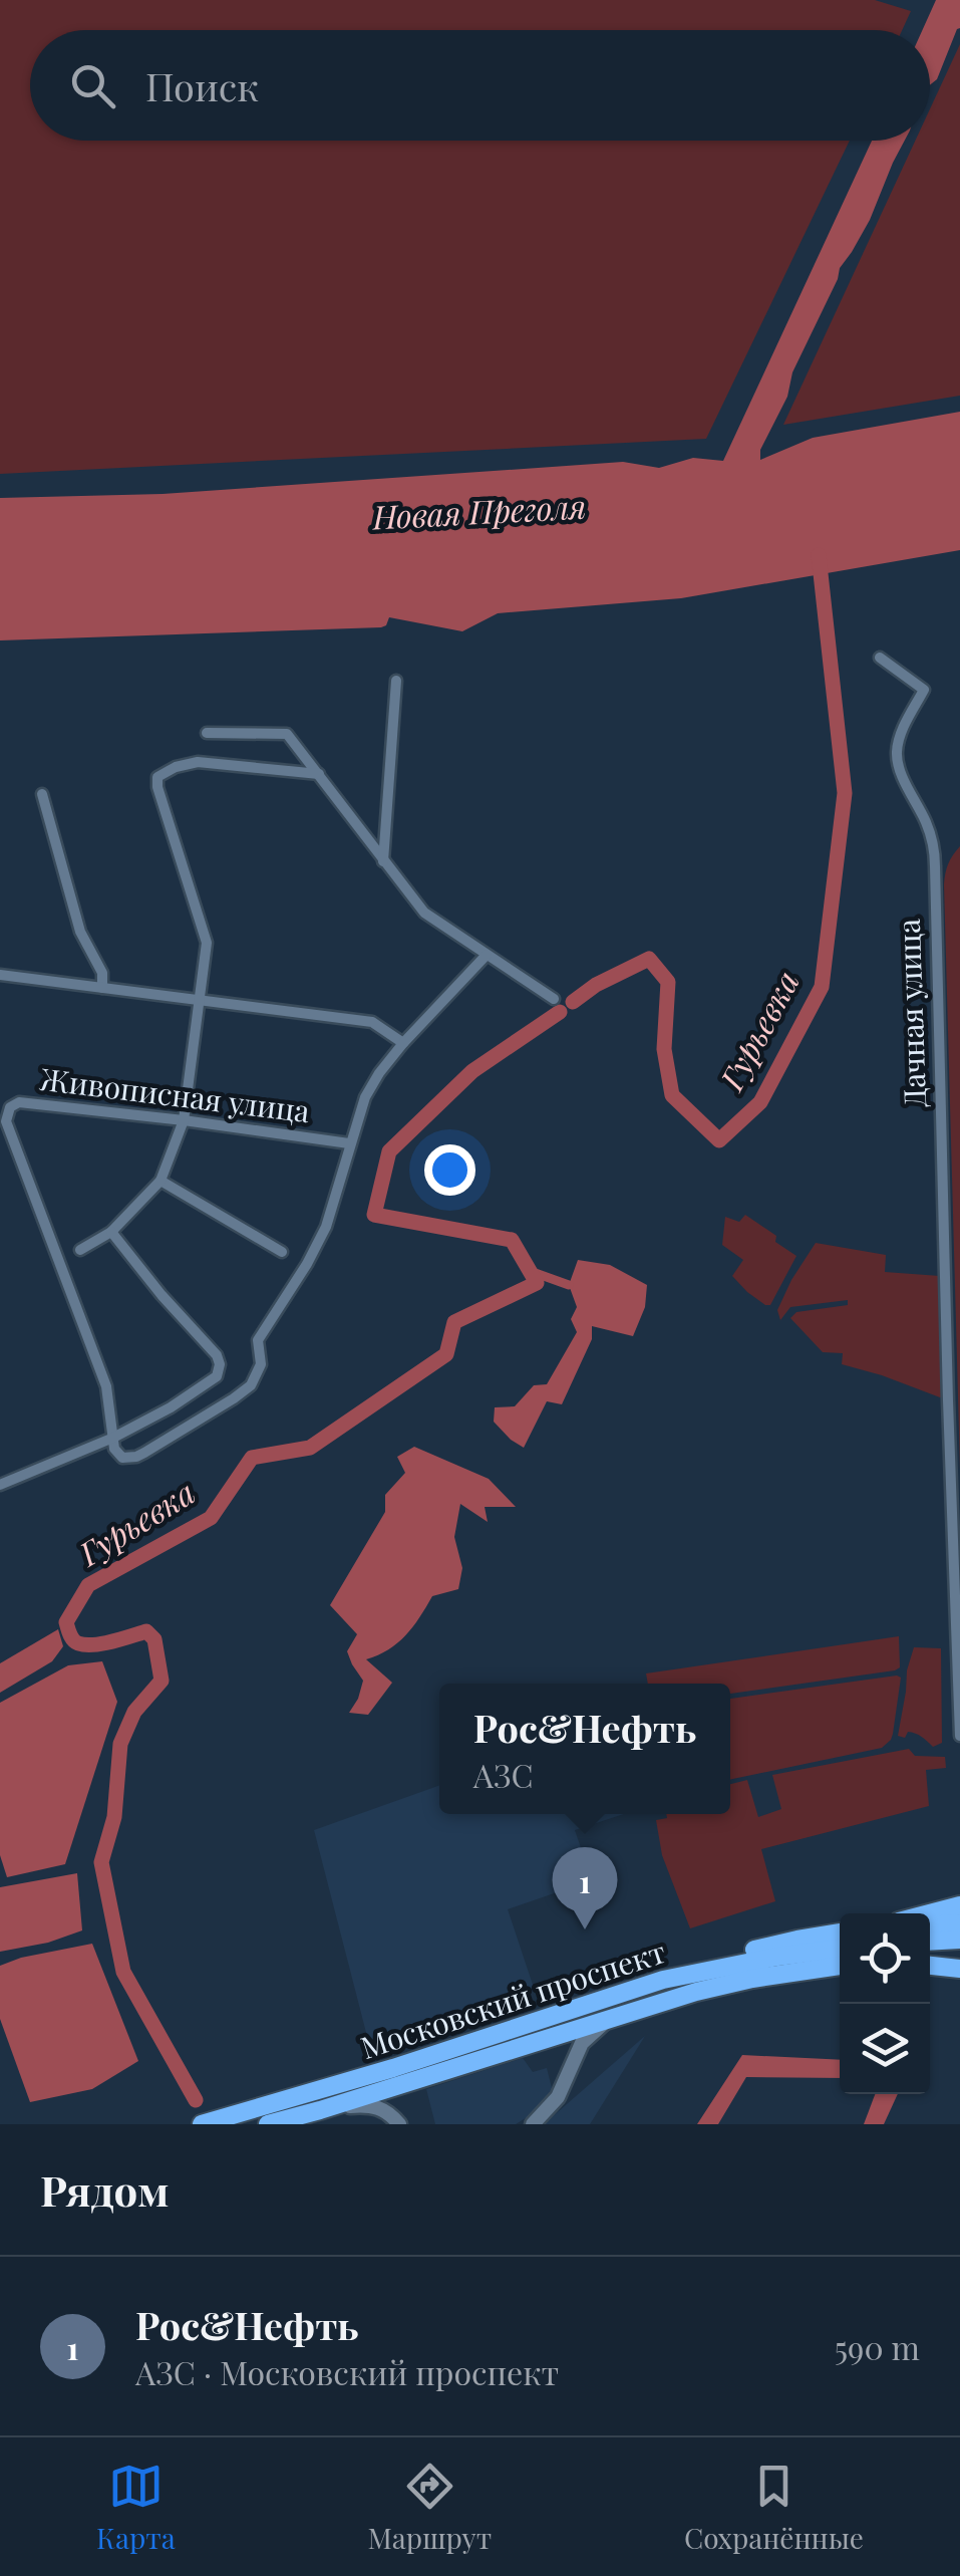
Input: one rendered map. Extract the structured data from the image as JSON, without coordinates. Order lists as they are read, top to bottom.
{
  "streets": {
    "highway": ["Московский проспект"],
    "street": ["Дачная улица", "Живописная улица"]
  },
  "water": ["Новая Преголя", "Гурьевка"],
  "page": {
    "search": "Поиск",
    "popup": ["Рос&Нефть", "АЗС"],
    "pins": "1",
    "heading": "Рядом",
    "list": [
      {
        "mark": "1",
        "name": "Рос&Нефть",
        "note": "АЗС · Московский проспект",
        "value": "590 m"
      }
    ],
    "nav": ["Карта", "Маршрут", "Сохранённые"]
  }
}
